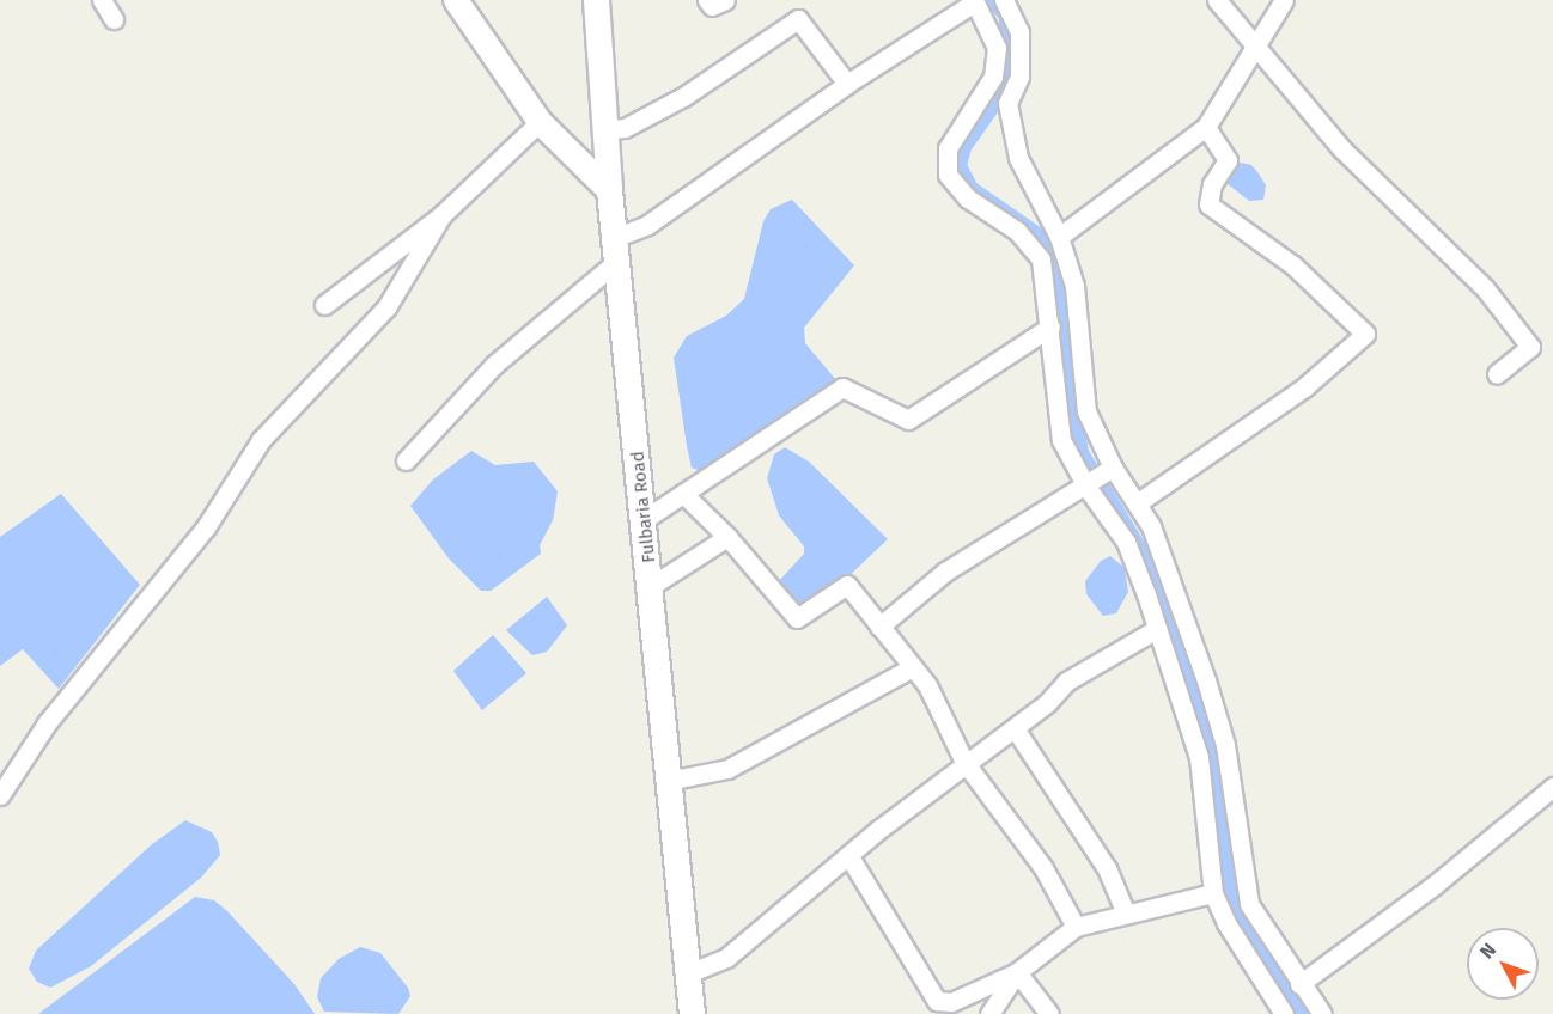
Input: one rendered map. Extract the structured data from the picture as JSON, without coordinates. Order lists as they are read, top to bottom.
{
  "streets": {
    "main road": ["Fulbaria Road"]
  },
  "north": "top left"
}
